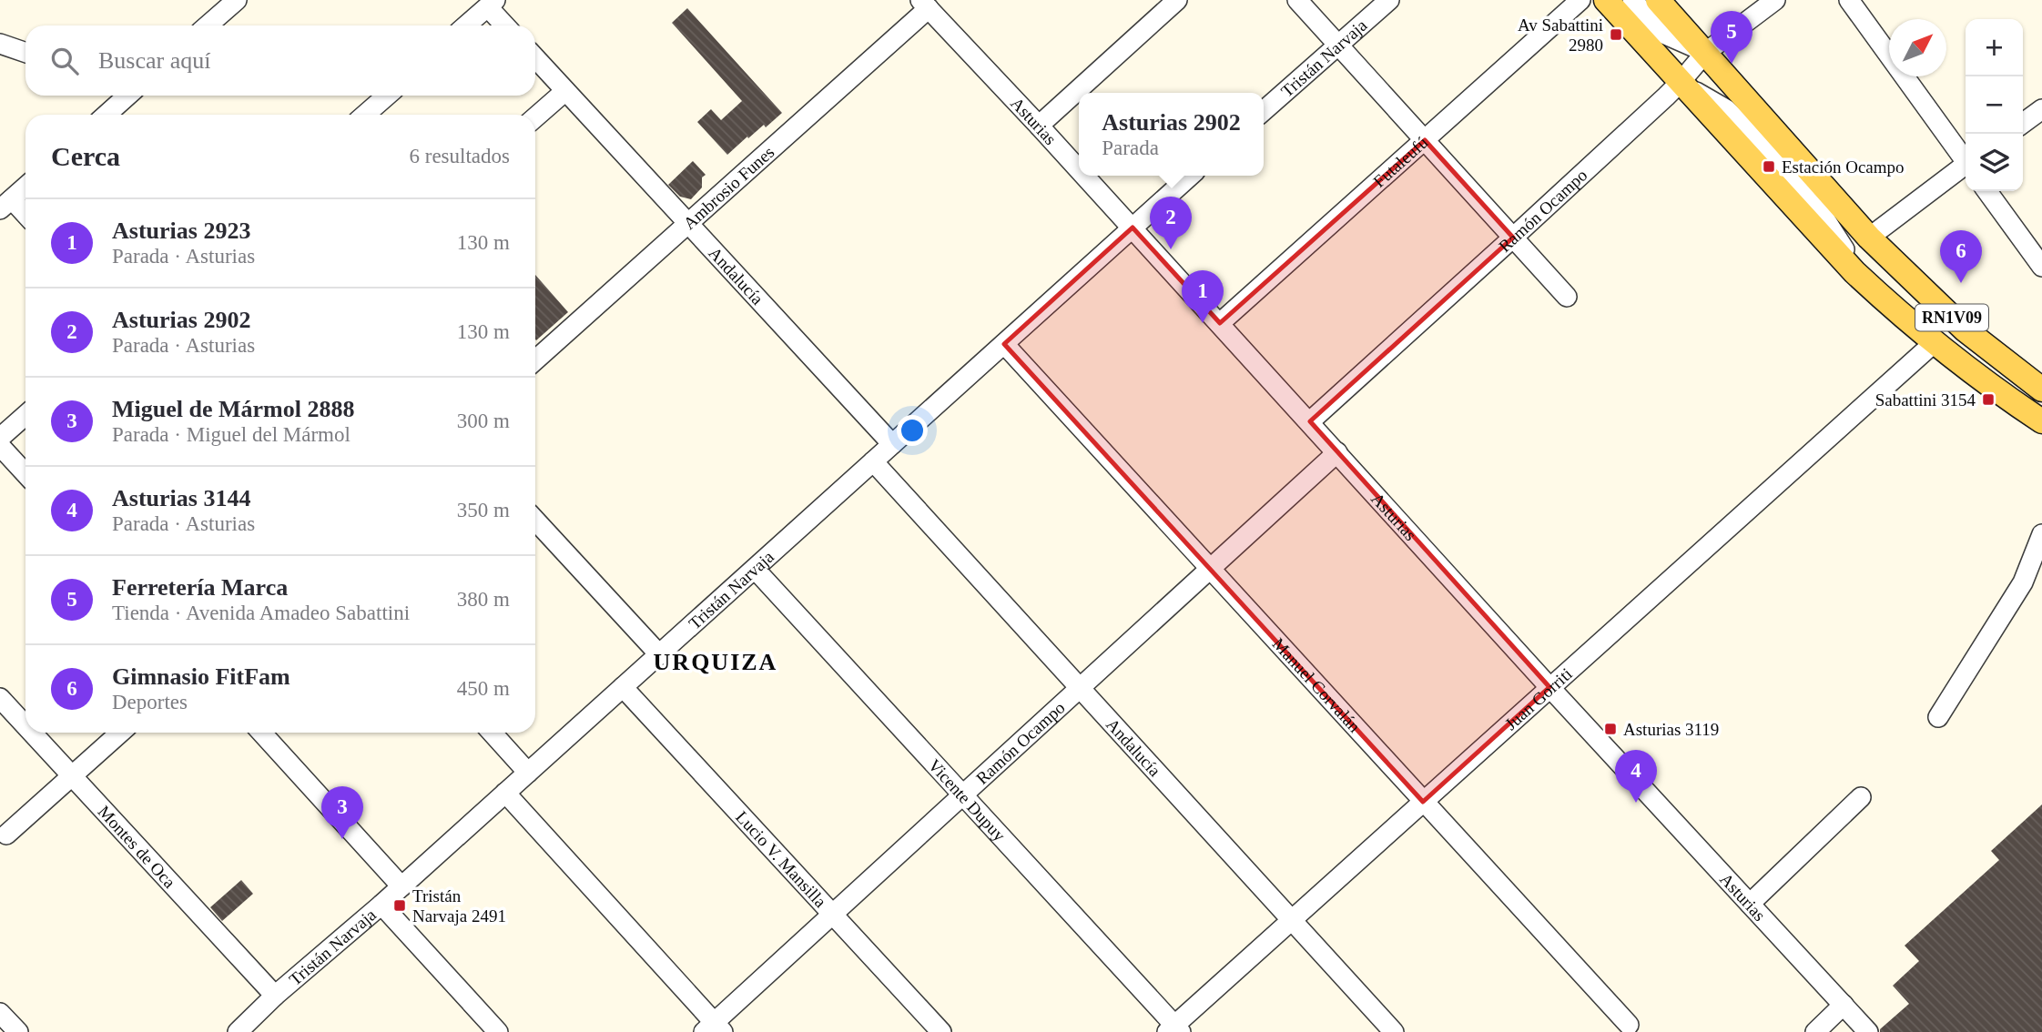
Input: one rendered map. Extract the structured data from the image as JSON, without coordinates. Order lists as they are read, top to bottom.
{
  "streets": {
    "main road": ["RN1V09"],
    "street": [
      "Tristán Narvaja",
      "Asturias",
      "Futaleufú",
      "Ambrosio Funes",
      "Ramón Ocampo",
      "Andalucía",
      "Manuel Corvalán",
      "Juan Gorriti",
      "Vicente Dupuy",
      "Montes de Oca",
      "Lucio V. Mansilla"
    ]
  },
  "crossings": [
    ["Tristán Narvaja", "Asturias"],
    ["Tristán Narvaja", "Andalucía"],
    ["Tristán Narvaja", "Manuel Corvalán"],
    ["Tristán Narvaja", "Vicente Dupuy"],
    ["Tristán Narvaja", "Montes de Oca"],
    ["Tristán Narvaja", "Lucio V. Mansilla"],
    ["Asturias", "Futaleufú"],
    ["Asturias", "Ambrosio Funes"],
    ["Asturias", "Ramón Ocampo"],
    ["Asturias", "Juan Gorriti"],
    ["Ambrosio Funes", "Andalucía"],
    ["Ramón Ocampo", "Andalucía"],
    ["Ramón Ocampo", "RN1V09"],
    ["Ramón Ocampo", "Manuel Corvalán"],
    ["Ramón Ocampo", "Vicente Dupuy"],
    ["Ramón Ocampo", "Lucio V. Mansilla"],
    ["Andalucía", "Juan Gorriti"],
    ["RN1V09", "Juan Gorriti"],
    ["Manuel Corvalán", "Juan Gorriti"],
    ["Juan Gorriti", "Vicente Dupuy"]
  ],
  "districts": ["URQUIZA"],
  "places": {
    "transit": [
      "Av Sabattini 2980",
      "Estación Ocampo",
      "Sabattini 3154",
      "Asturias 3119",
      "Tristán Narvaja 2491"
    ]
  },
  "north": "top right",
  "page": {
    "pins": [
      "5",
      "2",
      "6",
      "1",
      "4",
      "3"
    ],
    "map_buttons": ["+", "−"],
    "search": "Buscar aquí",
    "popup": ["Asturias 2902", "Parada"],
    "heading": ["Cerca", "6 resultados"],
    "list": [
      {
        "mark": "1",
        "name": "Asturias 2923",
        "note": "Parada · Asturias",
        "value": "130 m"
      },
      {
        "mark": "2",
        "name": "Asturias 2902",
        "note": "Parada · Asturias",
        "value": "130 m"
      },
      {
        "mark": "3",
        "name": "Miguel de Mármol 2888",
        "note": "Parada · Miguel del Mármol",
        "value": "300 m"
      },
      {
        "mark": "4",
        "name": "Asturias 3144",
        "note": "Parada · Asturias",
        "value": "350 m"
      },
      {
        "mark": "5",
        "name": "Ferretería Marca",
        "note": "Tienda · Avenida Amadeo Sabattini",
        "value": "380 m"
      },
      {
        "mark": "6",
        "name": "Gimnasio FitFam",
        "note": "Deportes",
        "value": "450 m"
      }
    ]
  }
}
